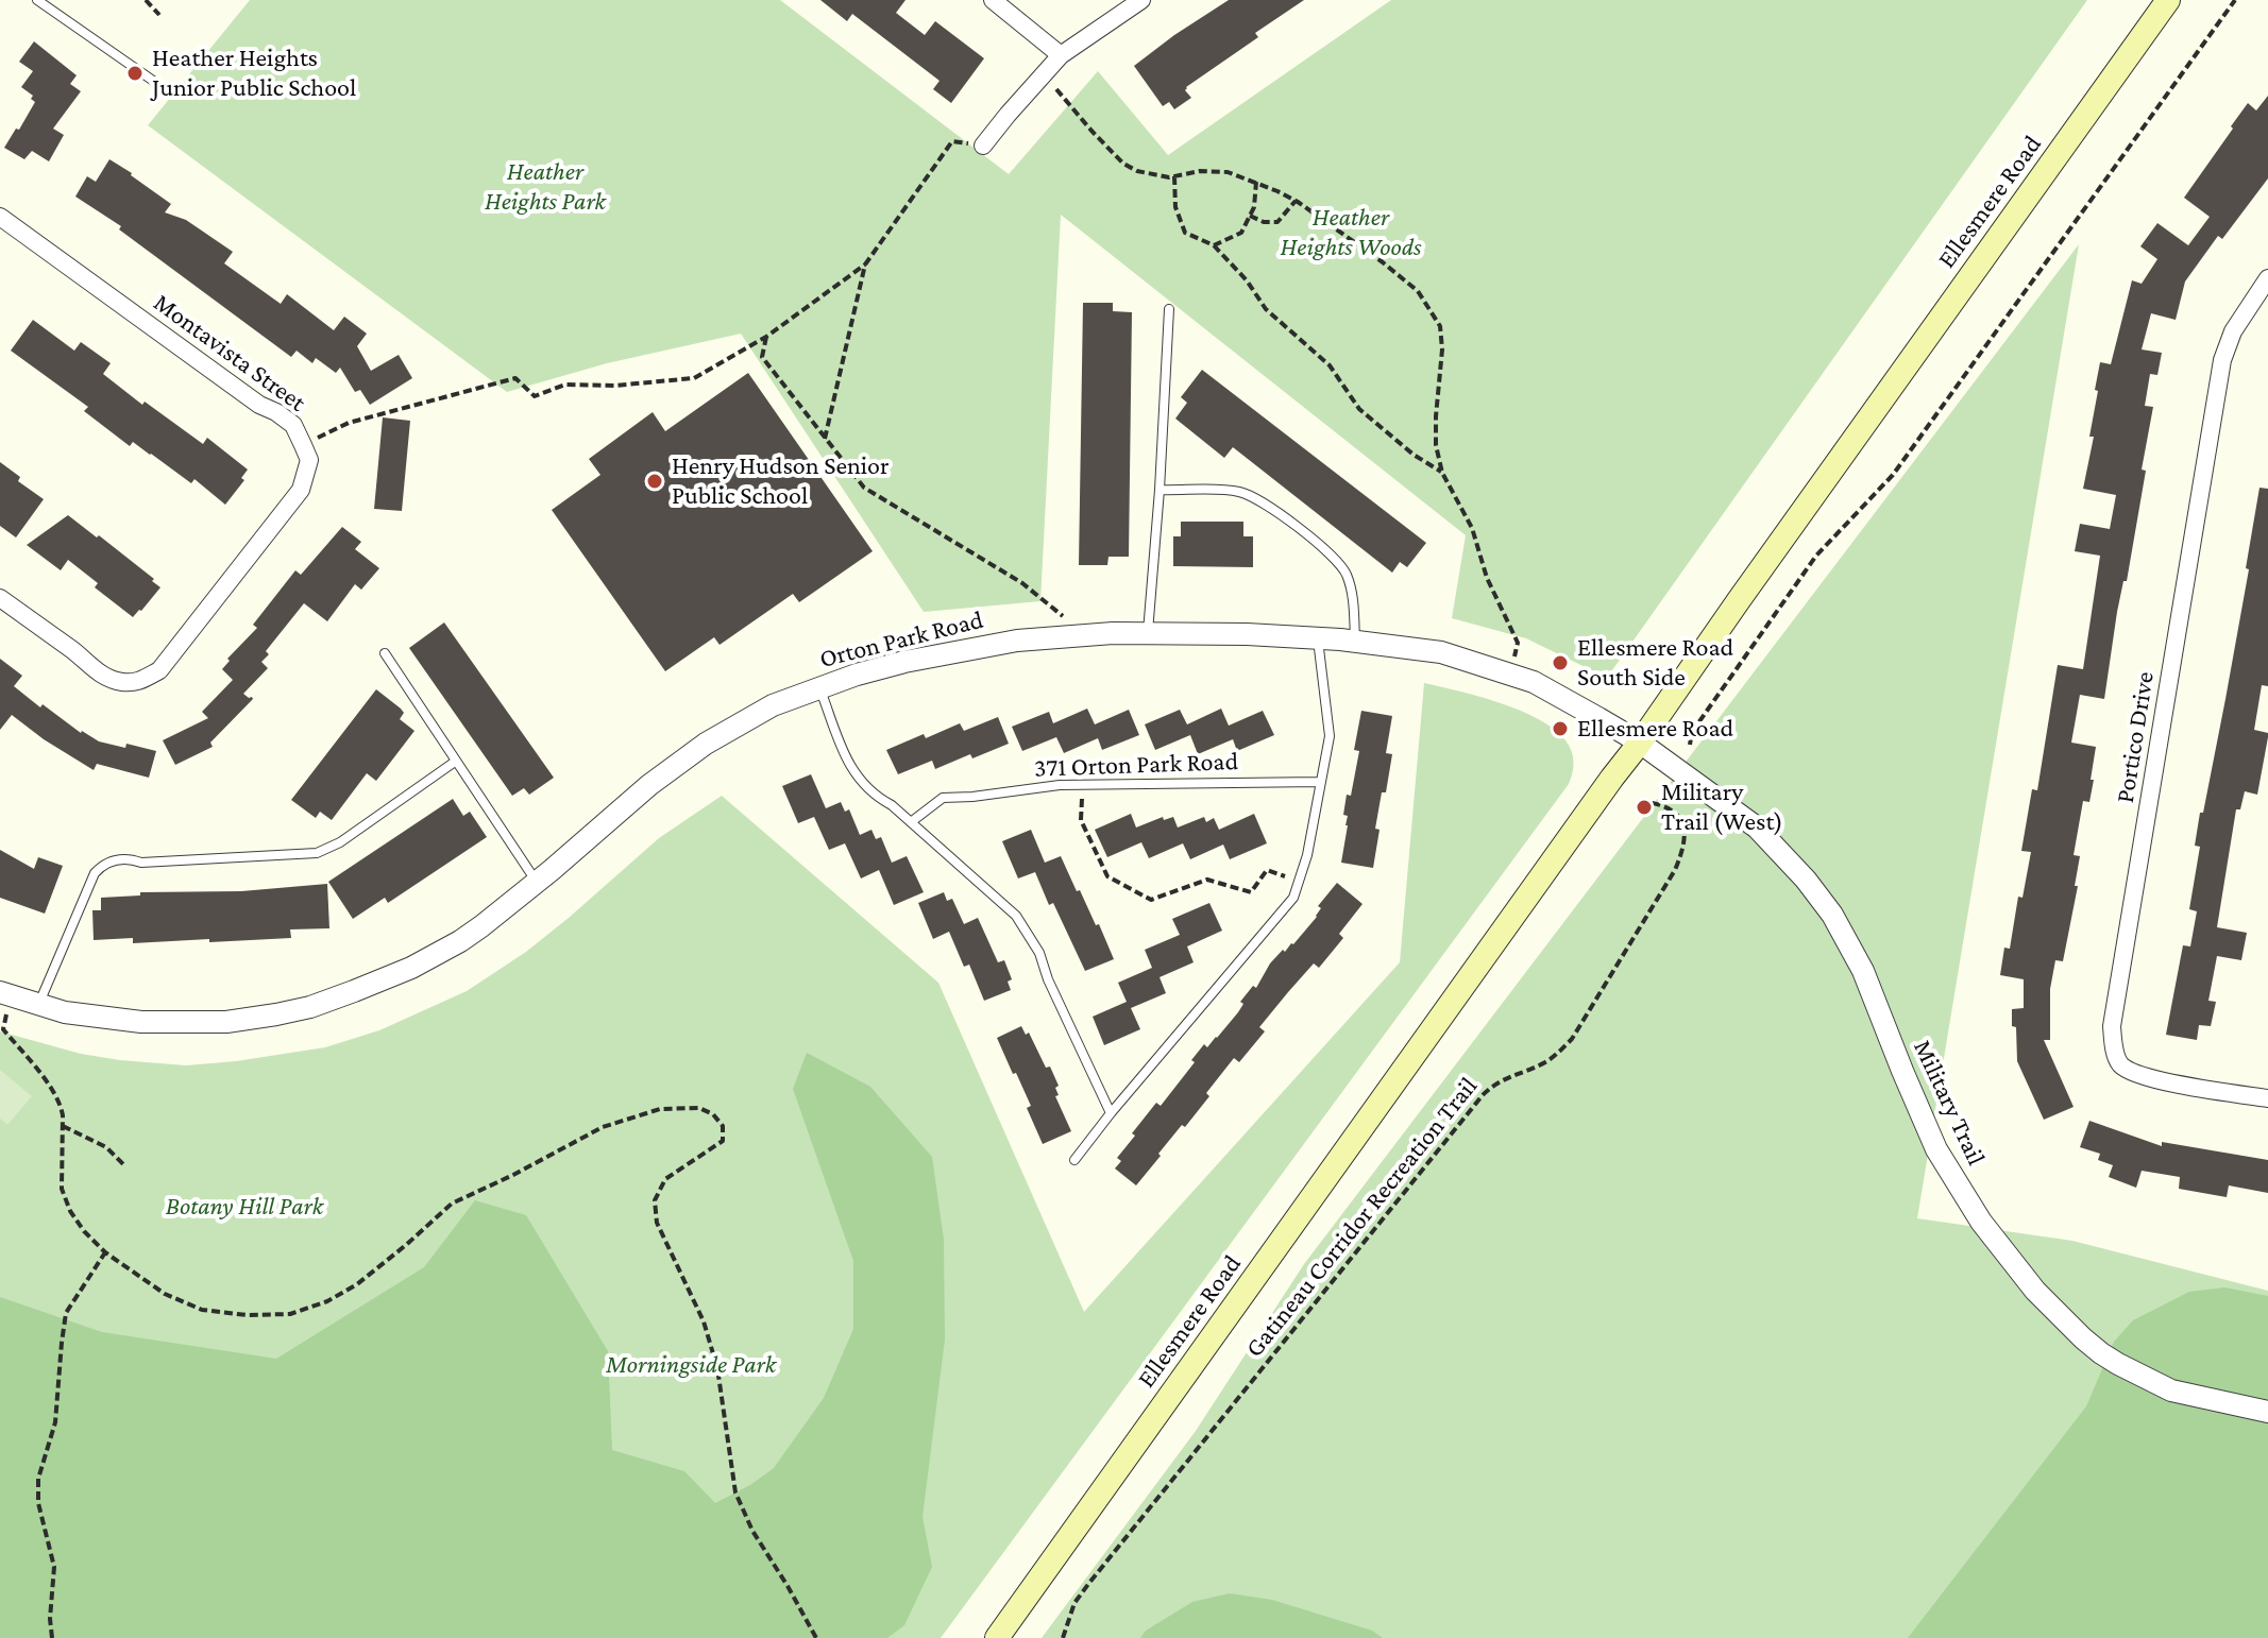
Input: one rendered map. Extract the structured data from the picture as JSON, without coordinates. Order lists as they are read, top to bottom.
{
  "streets": {
    "main road": ["Ellesmere Road"],
    "street": [
      "Montavista Street",
      "Orton Park Road",
      "Portico Drive",
      "Military Trail"
    ],
    "lane": ["371 Orton Park Road"],
    "path": ["Gatineau Corridor Recreation Trail"]
  },
  "crossings": [
    ["Ellesmere Road", "Orton Park Road"],
    ["Ellesmere Road", "Military Trail"],
    ["Orton Park Road", "Military Trail"]
  ],
  "parks": [
    "Heather Heights Park",
    "Heather Heights Woods",
    "Botany Hill Park",
    "Morningside Park"
  ],
  "places": [
    "Heather Heights Junior Public School",
    "Henry Hudson Senior Public School",
    "Ellesmere Road South Side",
    "Ellesmere Road",
    "Military Trail (West)"
  ]
}
